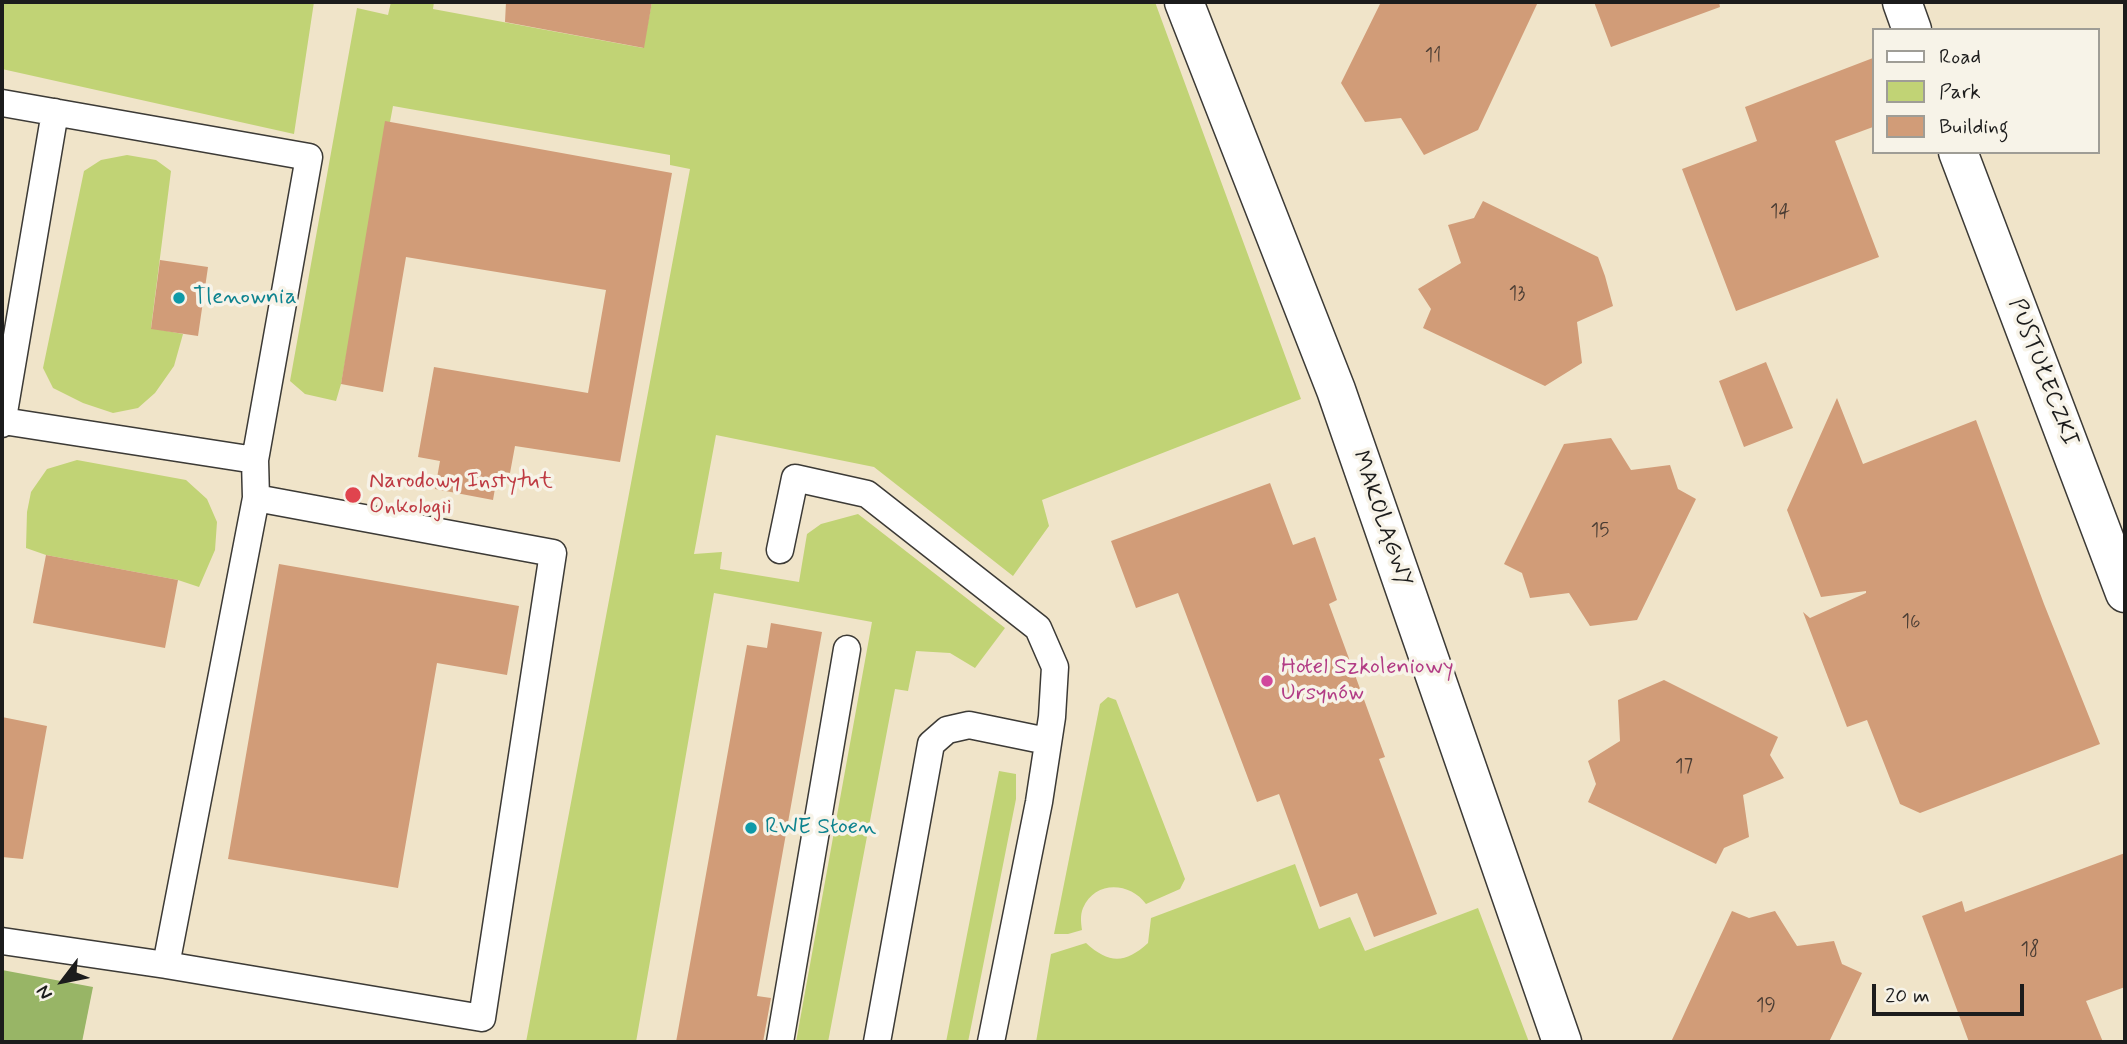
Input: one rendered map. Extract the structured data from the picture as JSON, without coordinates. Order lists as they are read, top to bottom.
{
  "streets": {
    "street": ["PUSTUŁECZKI", "MAKOLĄGWY"]
  },
  "places": [
    "Tlenownia",
    "Narodowy Instytut Onkologii",
    "Hotel Szkoleniowy Ursynów",
    "RWE Stoen"
  ],
  "house_numbers": [
    "11",
    "14",
    "13",
    "15",
    "16",
    "17",
    "18",
    "19"
  ],
  "legend": ["Road", "Park", "Building"],
  "scale_bar": "20 m",
  "north": "bottom left"
}
